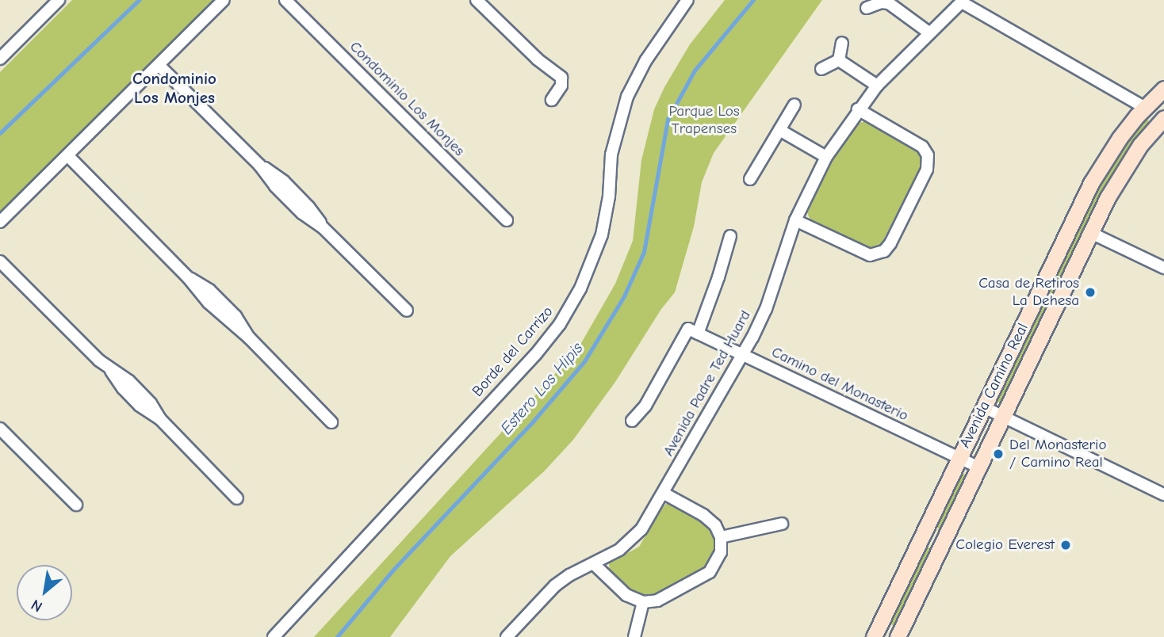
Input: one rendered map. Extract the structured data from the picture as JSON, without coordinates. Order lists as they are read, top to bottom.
{
  "streets": {
    "main road": ["Avenida Camino Real"],
    "street": [
      "Condominio Los Monjes",
      "Borde del Carrizo",
      "Avenida Padre Ted Huard",
      "Camino del Monasterio"
    ]
  },
  "crossings": [
    ["Avenida Padre Ted Huard", "Camino del Monasterio"],
    ["Camino del Monasterio", "Avenida Camino Real"]
  ],
  "districts": ["Condominio Los Monjes"],
  "water": ["Estero Los Hipis"],
  "parks": ["Parque Los Trapenses"],
  "places": ["Casa de Retiros La Dehesa", "Del Monasterio / Camino Real", "Colegio Everest"],
  "north": "bottom left"
}
